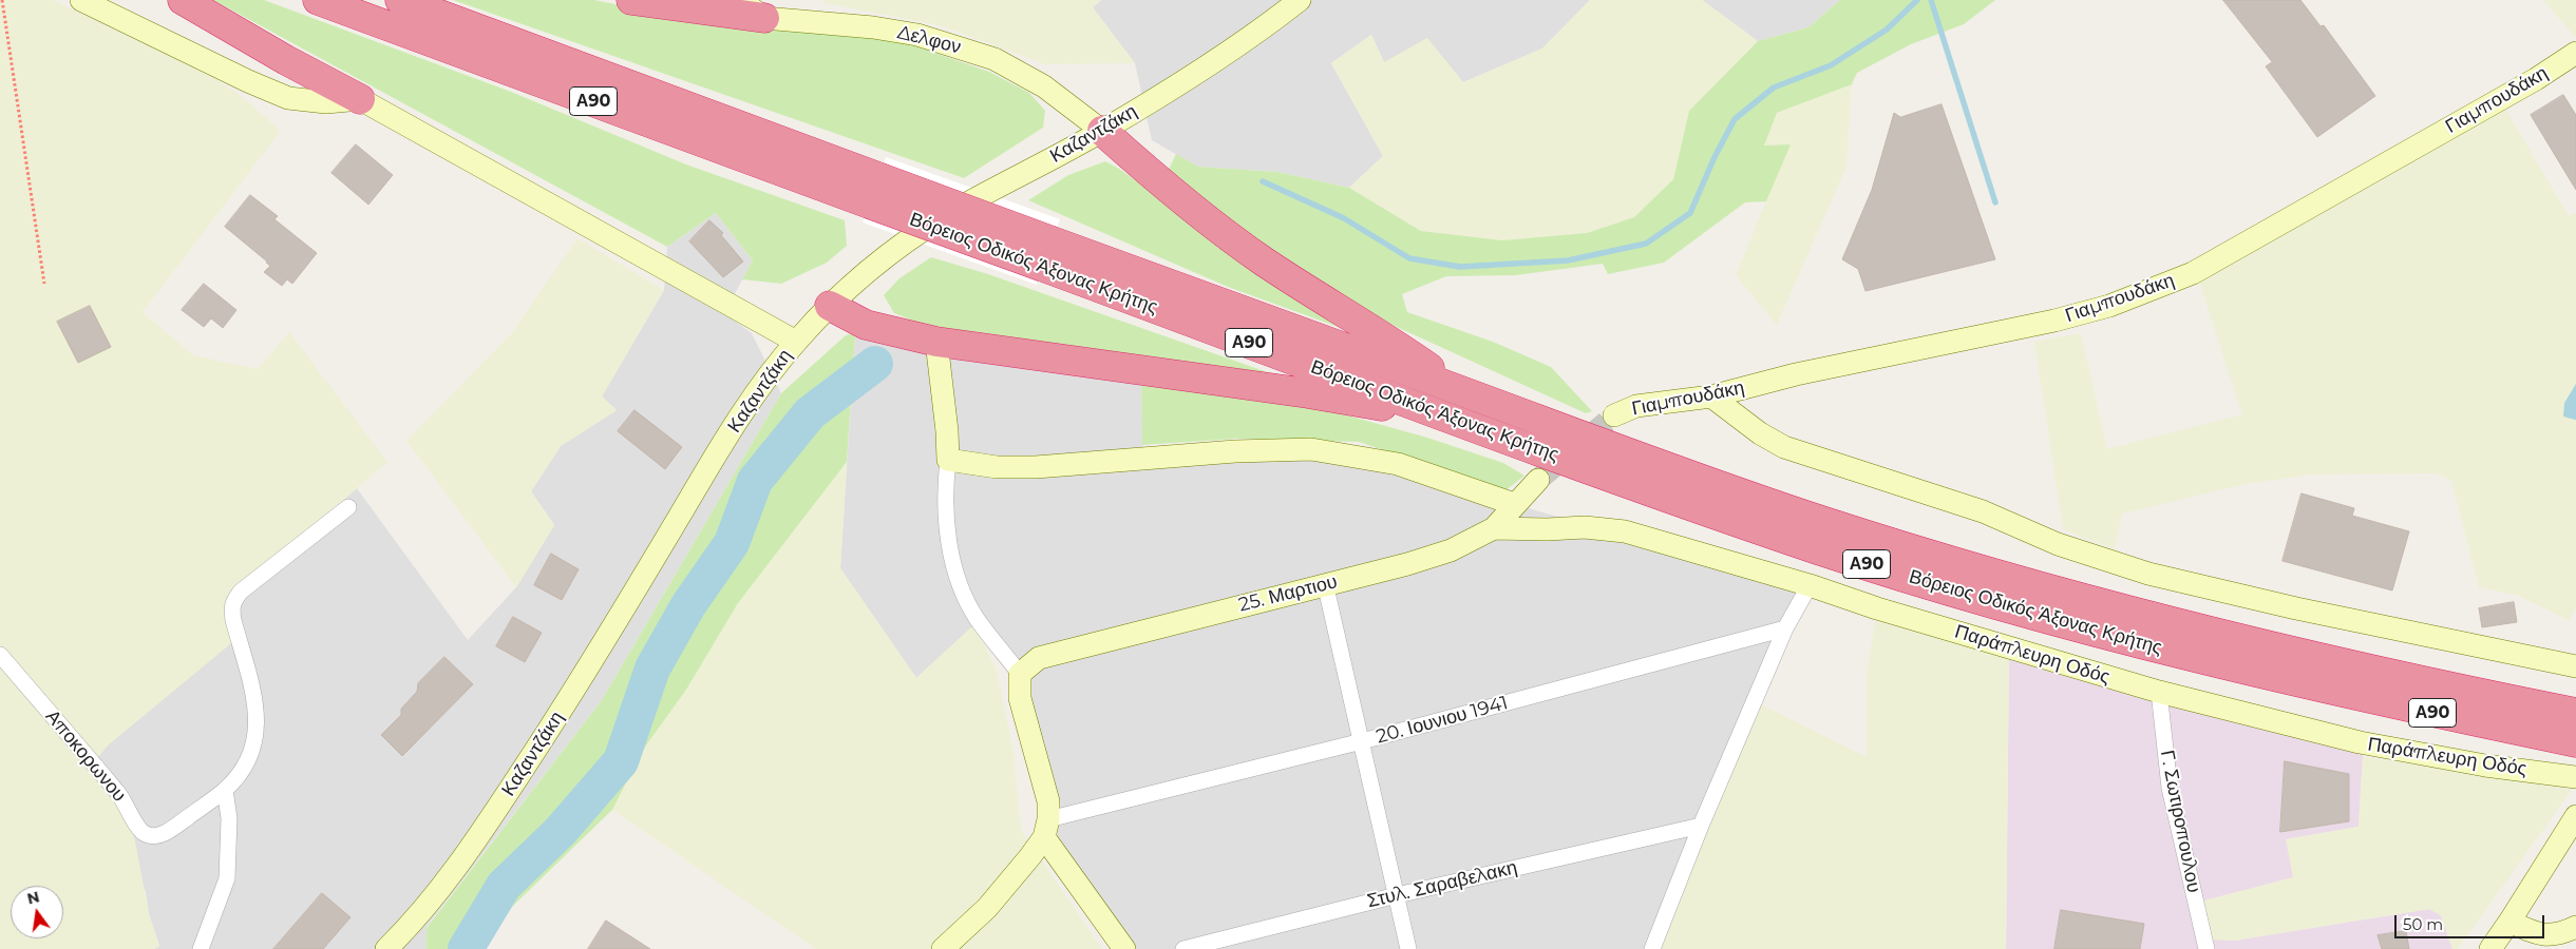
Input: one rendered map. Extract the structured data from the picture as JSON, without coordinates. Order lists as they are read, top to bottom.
{
  "streets": {
    "highway": ["Α90", "Βόρειος Οδικός Άξονας Κρήτης"],
    "main road": [
      "Δελφον",
      "Γιαμπουδάκη",
      "Καζαντζάκη",
      "25. Μαρτιου",
      "Παράπλευρη Οδός"
    ],
    "street": [
      "20. Ιουνιου 1941",
      "Αποκορωνου",
      "Γ. Σωτιροπουλου",
      "Στυλ. Σαραβελακη"
    ]
  },
  "crossings": [
    ["Δελφον", "Καζαντζάκη"],
    ["25. Μαρτιου", "Παράπλευρη Οδός"],
    ["Παράπλευρη Οδός", "Γ. Σωτιροπουλου"]
  ],
  "scale_bar": "50 m",
  "north": "top"
}
